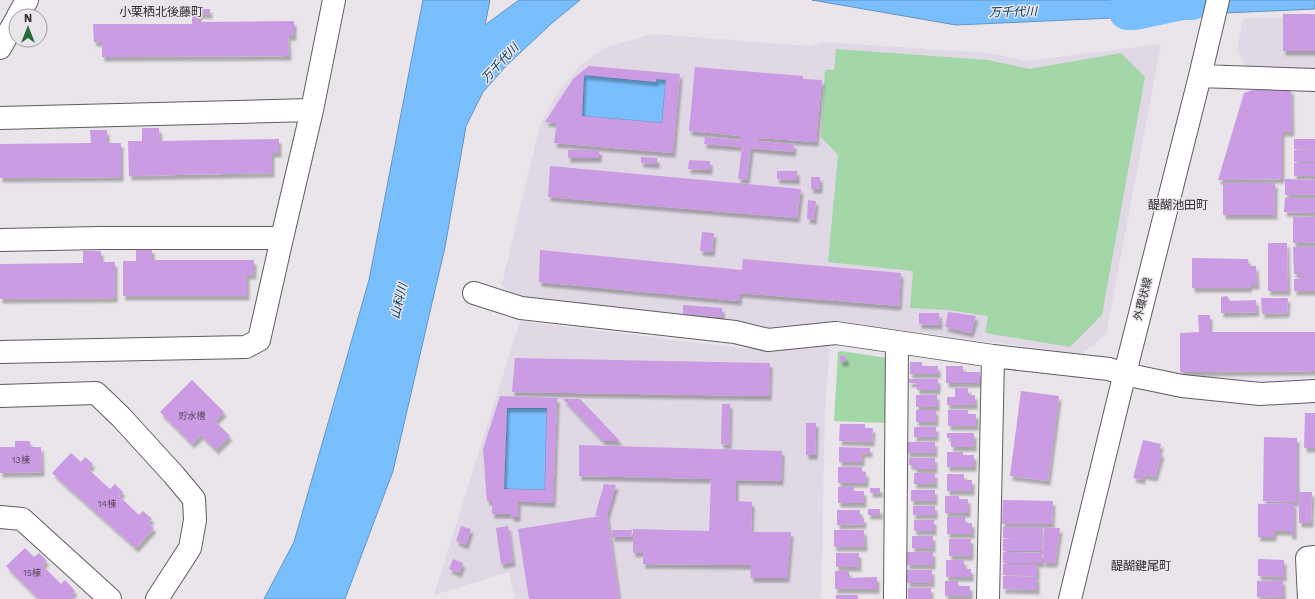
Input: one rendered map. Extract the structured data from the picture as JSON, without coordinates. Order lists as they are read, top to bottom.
{
  "streets": {
    "street": ["外環状線"]
  },
  "districts": ["小栗栖北後藤町", "醍醐池田町", "醍醐鍵尾町"],
  "water": ["万千代川", "山科川"],
  "house_numbers": [
    "貯水槽",
    "13棟",
    "14棟",
    "15棟"
  ],
  "north": "top"
}
